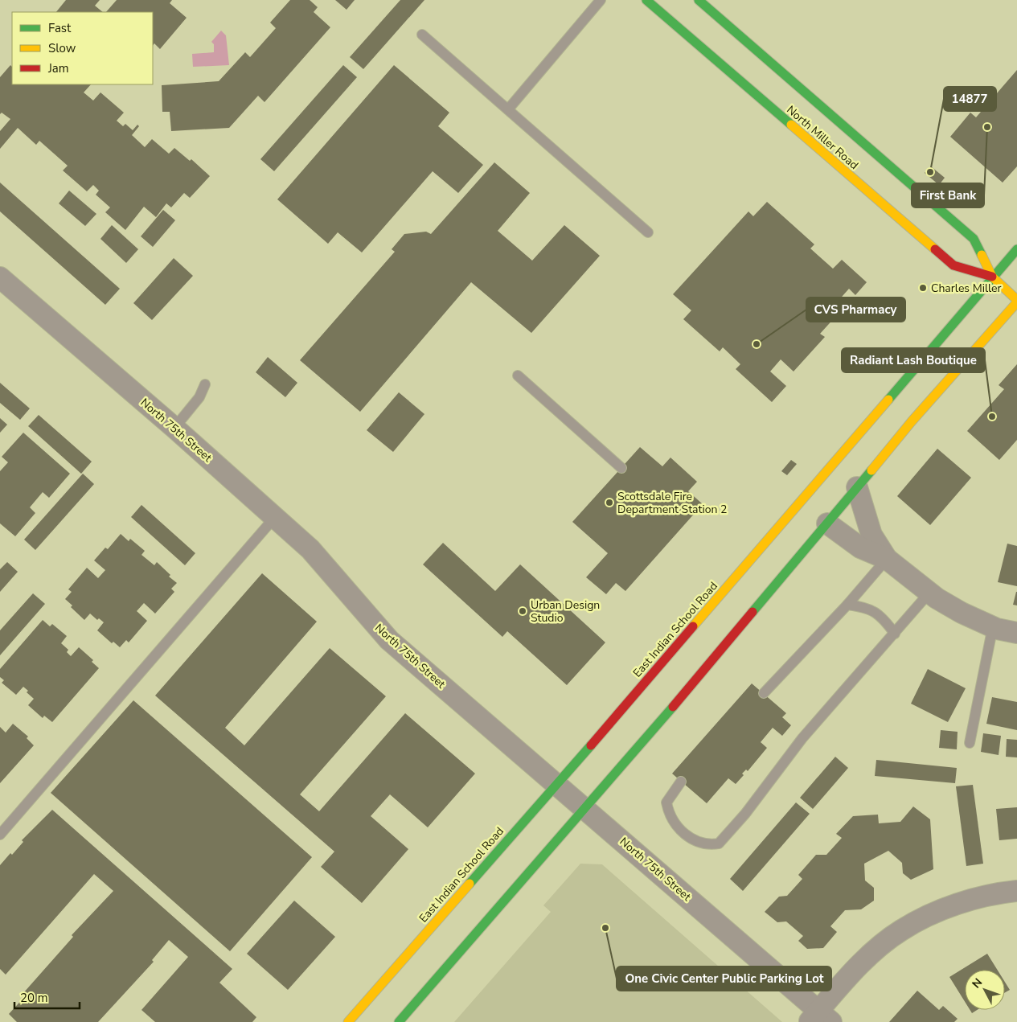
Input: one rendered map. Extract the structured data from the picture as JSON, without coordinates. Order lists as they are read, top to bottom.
{
  "streets": {
    "main road": ["North Miller Road", "East Indian School Road"],
    "street": ["North 75th Street"]
  },
  "crossings": [
    ["North Miller Road", "East Indian School Road"],
    ["North 75th Street", "East Indian School Road"]
  ],
  "places": [
    "First Bank",
    "14877",
    "Charles Miller",
    "CVS Pharmacy",
    "Radiant Lash Boutique",
    "Scottsdale Fire Department Station 2",
    "Urban Design Studio",
    "One Civic Center Public Parking Lot"
  ],
  "legend": ["Fast", "Slow", "Jam"],
  "scale_bar": "20 m",
  "north": "top left"
}
